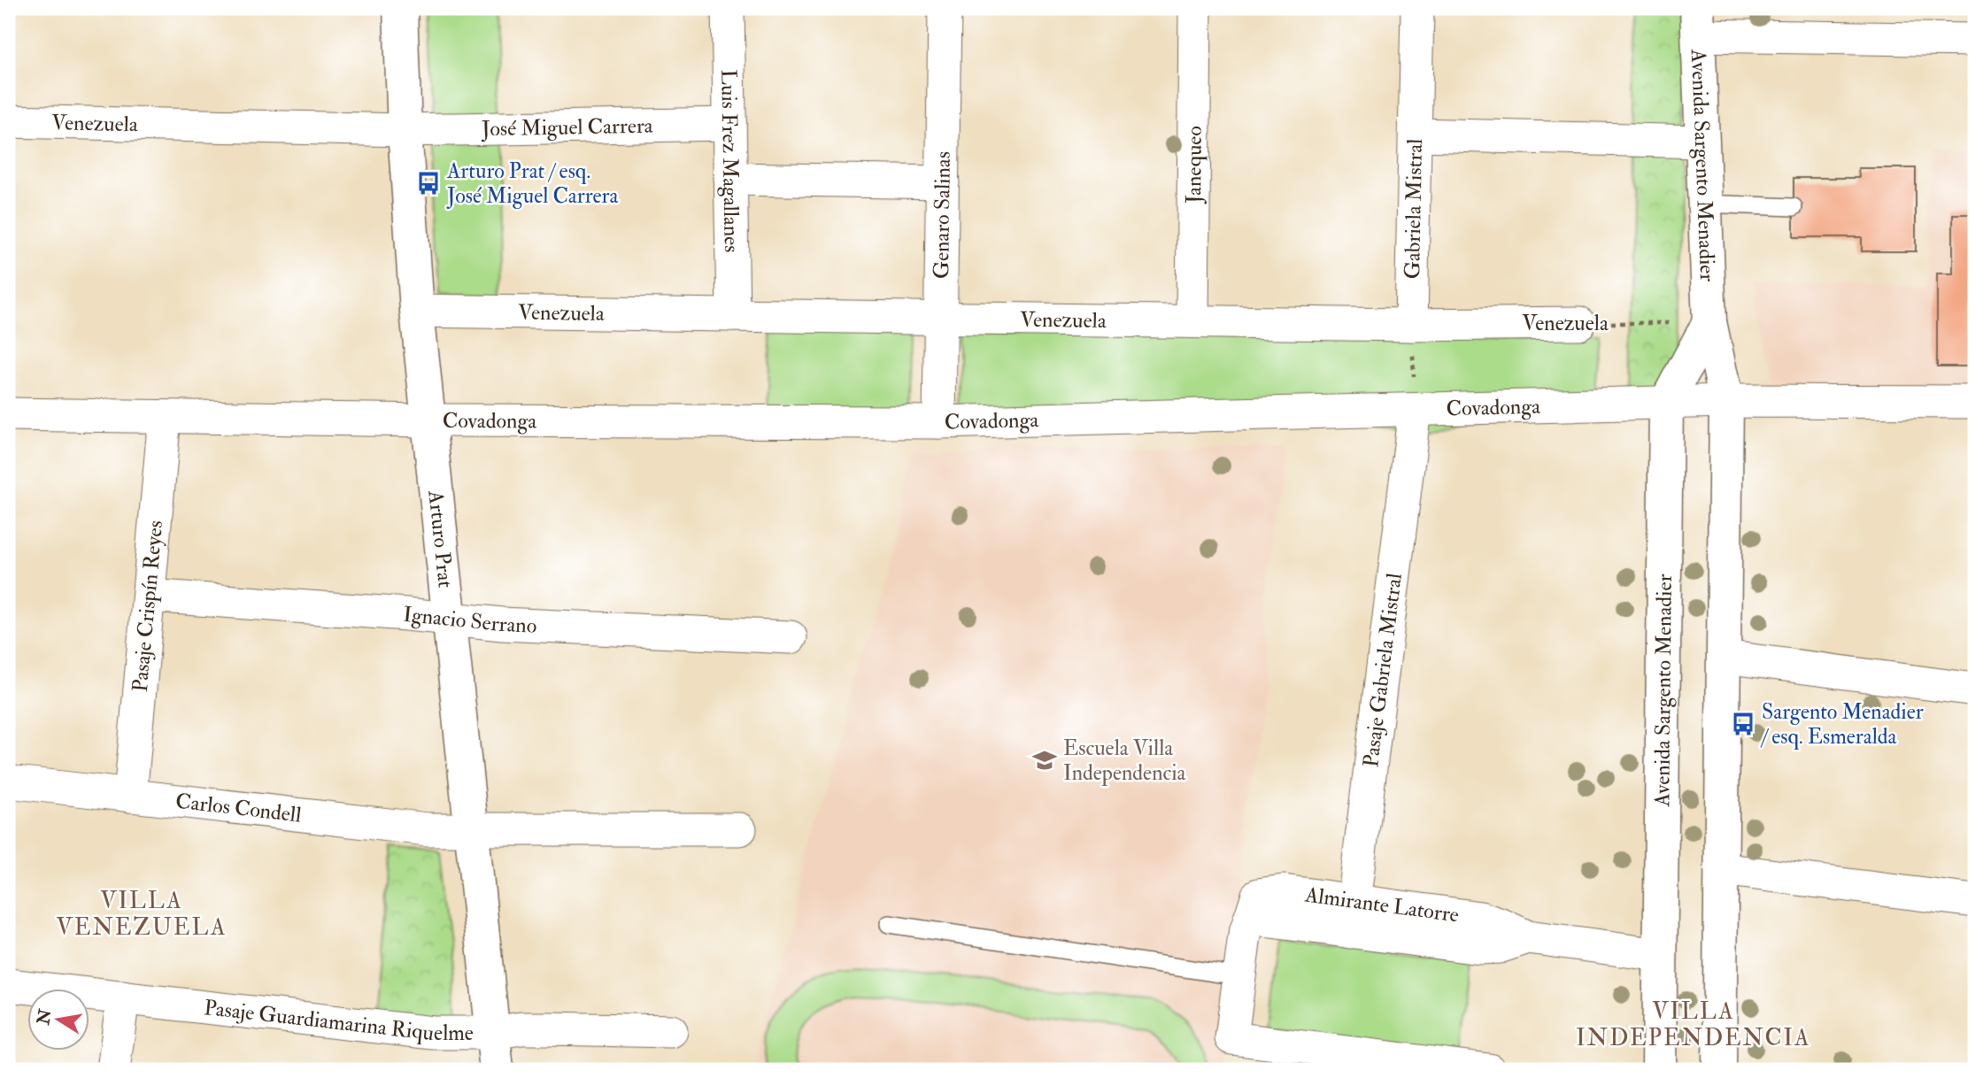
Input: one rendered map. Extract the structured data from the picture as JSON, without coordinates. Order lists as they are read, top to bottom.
{
  "streets": {
    "main road": ["Avenida Sargento Menadier", "Arturo Prat"],
    "street": [
      "Venezuela",
      "José Miguel Carrera",
      "Luis Frez Magallanes",
      "Janequeo",
      "Gabriela Mistral",
      "Genaro Salinas",
      "Covadonga",
      "Pasaje Crispín Reyes",
      "Ignacio Serrano",
      "Pasaje Gabriela Mistral",
      "Carlos Condell",
      "Almirante Latorre",
      "Pasaje Guardiamarina Riquelme"
    ]
  },
  "crossings": [
    ["Venezuela", "José Miguel Carrera"],
    ["Venezuela", "Luis Frez Magallanes"],
    ["Venezuela", "Janequeo"],
    ["Venezuela", "Avenida Sargento Menadier"],
    ["Venezuela", "Gabriela Mistral"],
    ["Venezuela", "Genaro Salinas"],
    ["Venezuela", "Arturo Prat"],
    ["José Miguel Carrera", "Luis Frez Magallanes"],
    ["José Miguel Carrera", "Arturo Prat"],
    ["Avenida Sargento Menadier", "Covadonga"],
    ["Avenida Sargento Menadier", "Almirante Latorre"],
    ["Genaro Salinas", "Covadonga"],
    ["Covadonga", "Arturo Prat"],
    ["Covadonga", "Pasaje Crispín Reyes"],
    ["Covadonga", "Pasaje Gabriela Mistral"],
    ["Arturo Prat", "Ignacio Serrano"],
    ["Arturo Prat", "Carlos Condell"],
    ["Arturo Prat", "Pasaje Guardiamarina Riquelme"],
    ["Pasaje Crispín Reyes", "Ignacio Serrano"],
    ["Pasaje Crispín Reyes", "Carlos Condell"],
    ["Pasaje Gabriela Mistral", "Almirante Latorre"]
  ],
  "districts": ["VILLA VENEZUELA", "VILLA INDEPENDENCIA"],
  "places": {
    "bus stop": ["Arturo Prat / esq. José Miguel Carrera", "Sargento Menadier / esq. Esmeralda"],
    "school or university": ["Escuela Villa Independencia"]
  },
  "north": "left"
}
